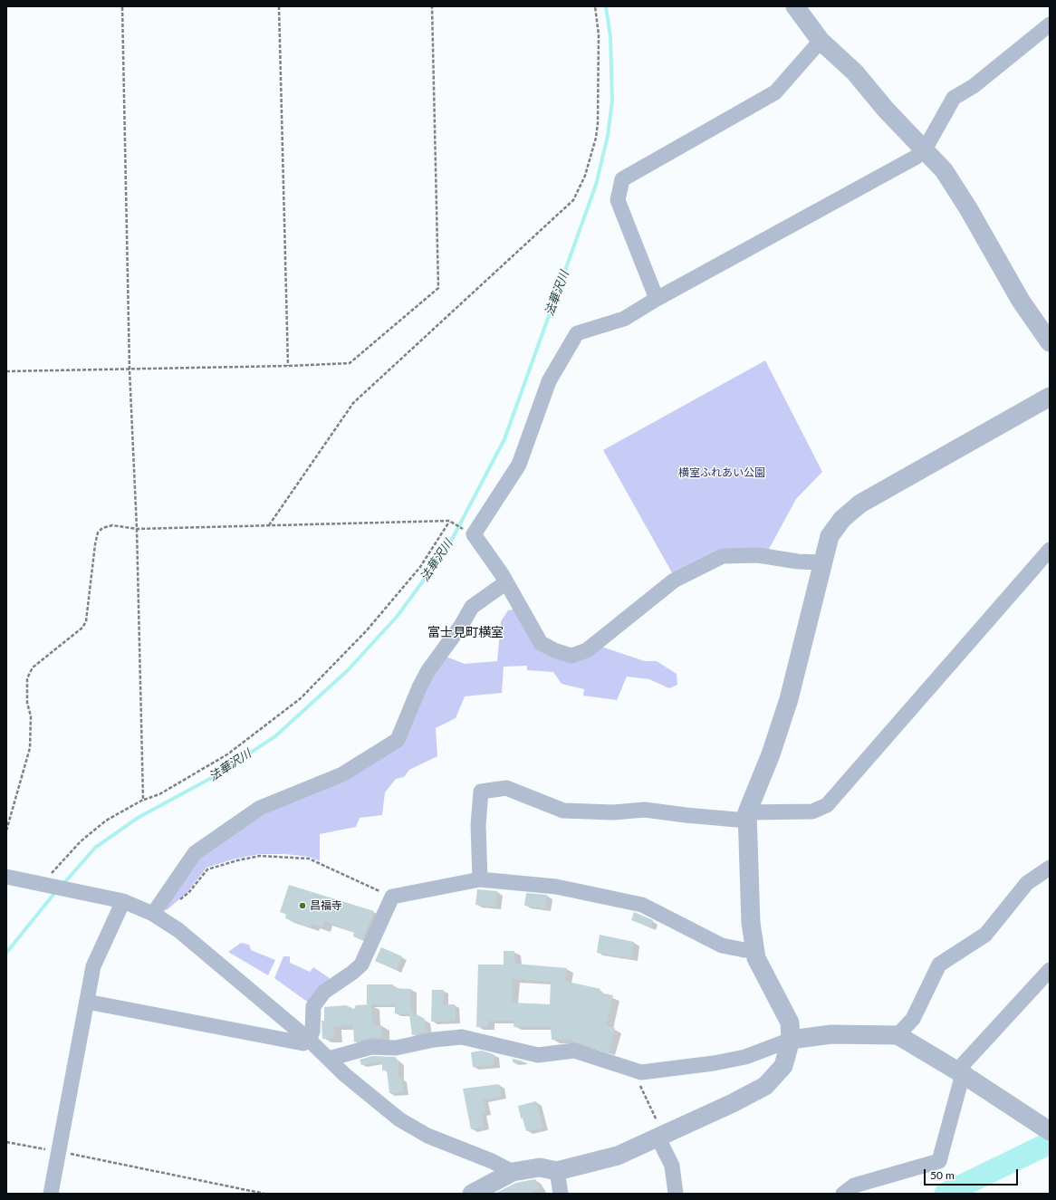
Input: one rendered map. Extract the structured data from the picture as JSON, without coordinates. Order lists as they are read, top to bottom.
{
  "districts": ["富士見町横室"],
  "water": ["法華沢川"],
  "parks": ["横室ふれあい公園"],
  "places": ["昌福寺"],
  "scale_bar": "50 m"
}
